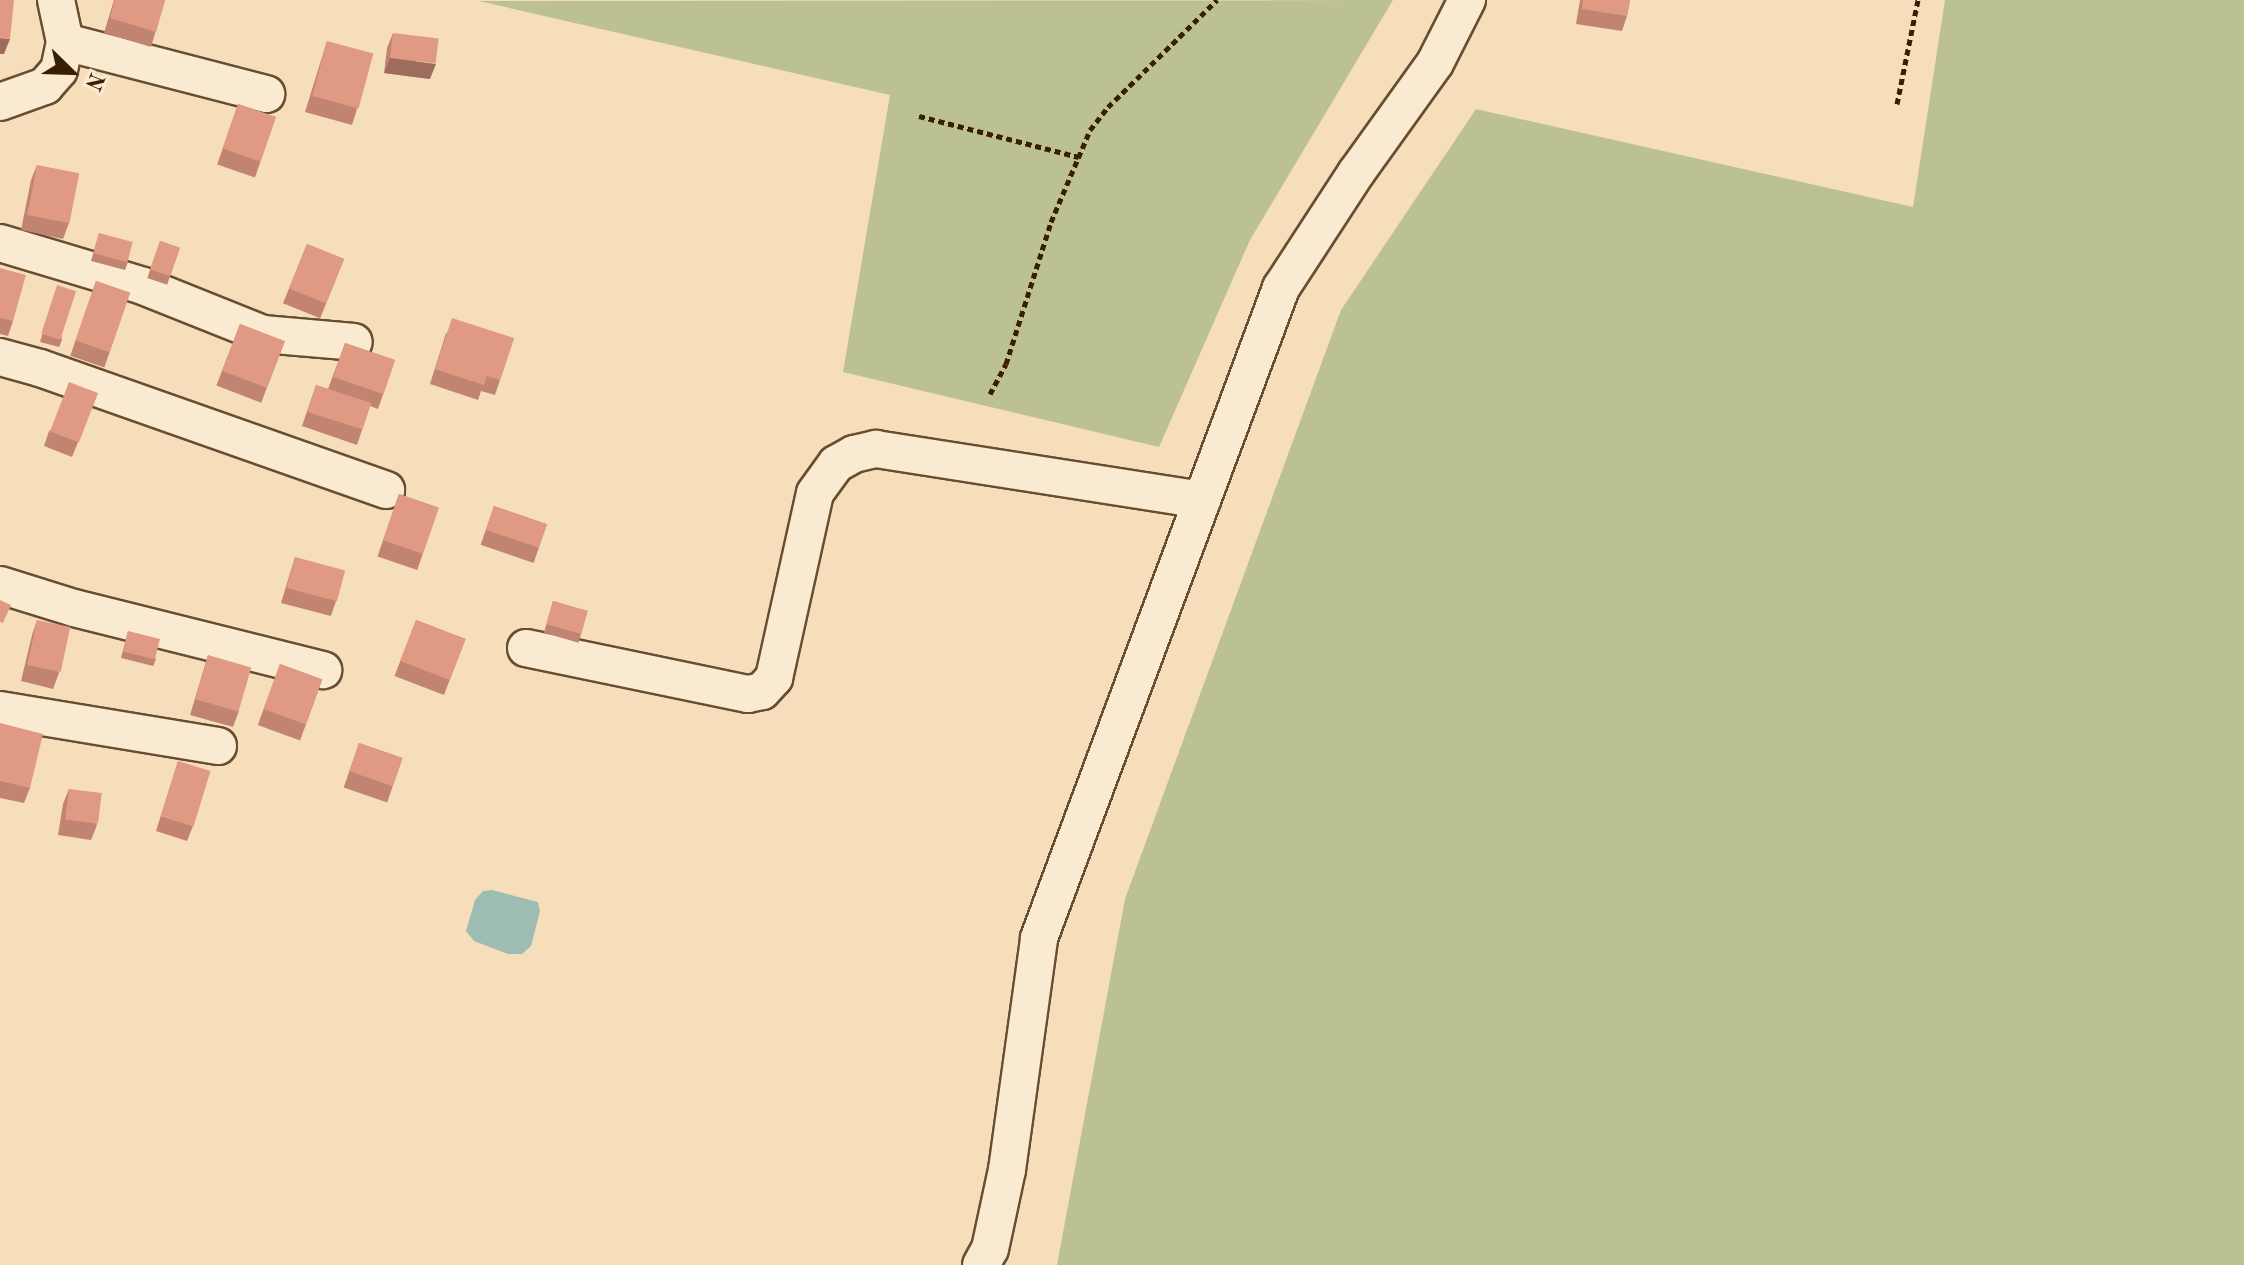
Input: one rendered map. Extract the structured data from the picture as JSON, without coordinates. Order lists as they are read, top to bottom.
{
  "north": "bottom right"
}
